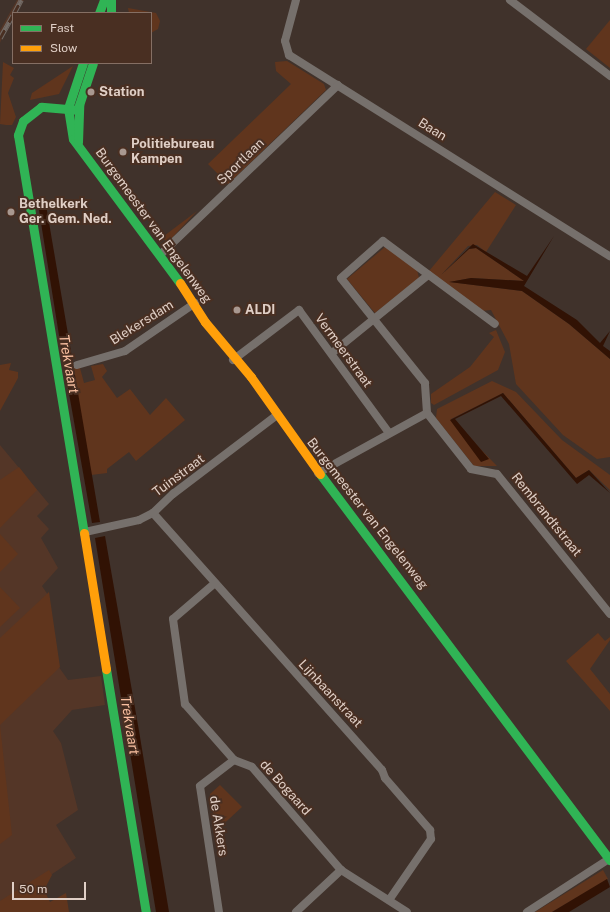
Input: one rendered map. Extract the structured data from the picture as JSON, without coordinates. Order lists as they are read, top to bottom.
{
  "streets": {
    "street": [
      "Baan",
      "Sportlaan",
      "Burgemeester van Engelenweg",
      "Blekersdam",
      "Vermeerstraat",
      "Tuinstraat",
      "Rembrandtstraat",
      "Lijnbaanstraat",
      "de Bogaard",
      "de Akkers"
    ]
  },
  "crossings": [
    ["Baan", "Sportlaan"],
    ["Sportlaan", "Burgemeester van Engelenweg"],
    ["Burgemeester van Engelenweg", "Blekersdam"],
    ["Burgemeester van Engelenweg", "Vermeerstraat"],
    ["Burgemeester van Engelenweg", "Tuinstraat"],
    ["Tuinstraat", "Lijnbaanstraat"],
    ["Lijnbaanstraat", "de Bogaard"],
    ["de Bogaard", "de Akkers"]
  ],
  "water": ["Trekvaart"],
  "places": [
    "Station",
    "Politiebureau Kampen",
    "Bethelkerk Ger. Gem. Ned.",
    "ALDI"
  ],
  "legend": ["Fast", "Slow"],
  "scale_bar": "50 m"
}
